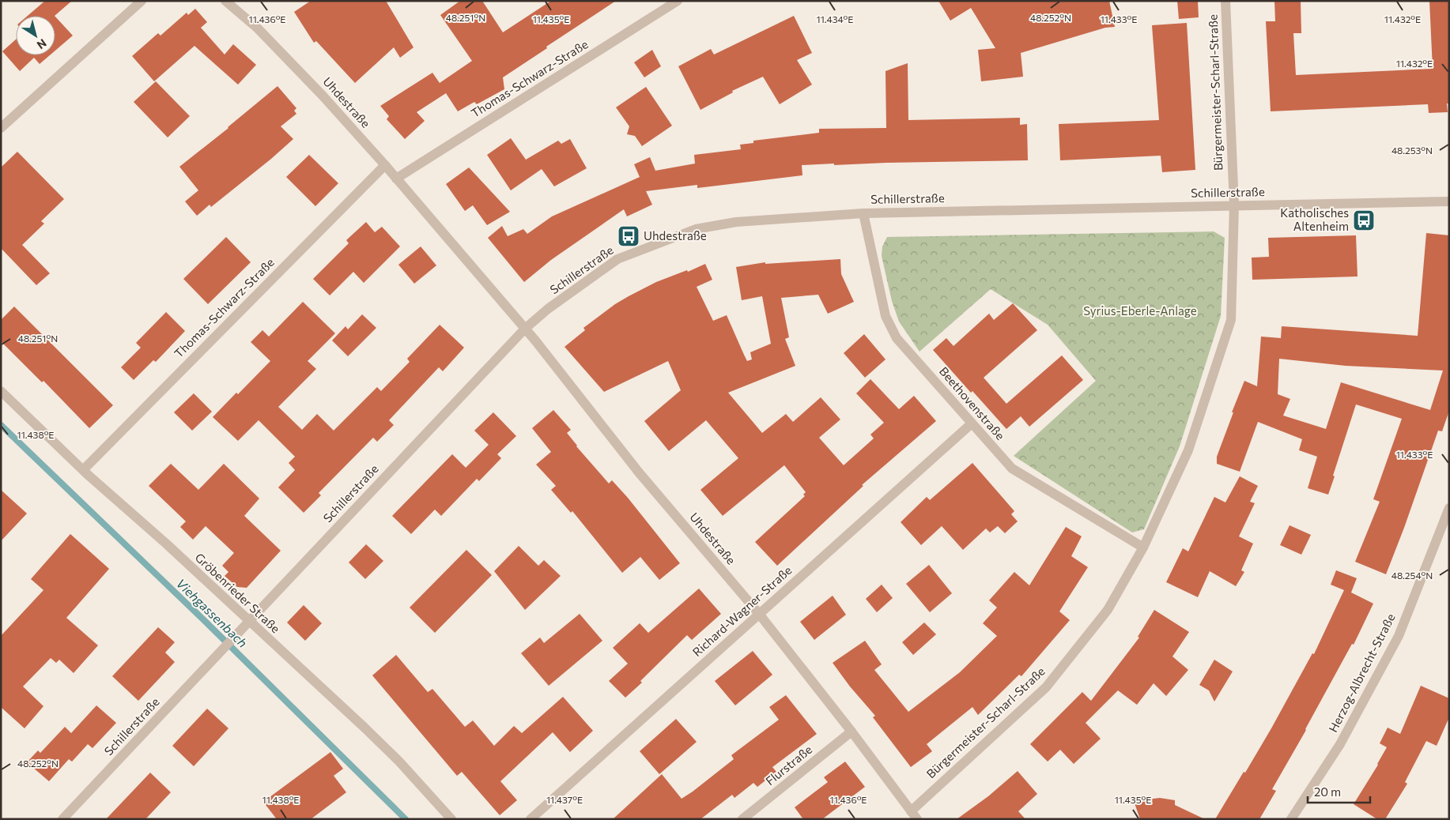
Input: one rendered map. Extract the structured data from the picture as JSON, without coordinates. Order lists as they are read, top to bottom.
{
  "streets": {
    "street": [
      "Thomas-Schwarz-Straße",
      "Bürgermeister-Scharl-Straße",
      "Uhdestraße",
      "Schillerstraße",
      "Beethovenstraße",
      "Gröbenrieder Straße",
      "Richard-Wagner-Straße",
      "Herzog-Albrecht-Straße",
      "Flurstraße"
    ]
  },
  "crossings": [
    ["Thomas-Schwarz-Straße", "Uhdestraße"],
    ["Thomas-Schwarz-Straße", "Gröbenrieder Straße"],
    ["Bürgermeister-Scharl-Straße", "Uhdestraße"],
    ["Bürgermeister-Scharl-Straße", "Schillerstraße"],
    ["Bürgermeister-Scharl-Straße", "Beethovenstraße"],
    ["Uhdestraße", "Schillerstraße"],
    ["Uhdestraße", "Richard-Wagner-Straße"],
    ["Uhdestraße", "Flurstraße"],
    ["Schillerstraße", "Beethovenstraße"],
    ["Schillerstraße", "Gröbenrieder Straße"],
    ["Beethovenstraße", "Richard-Wagner-Straße"]
  ],
  "water": ["Viehgassenbach"],
  "parks": ["Syrius-Eberle-Anlage"],
  "places": {
    "bus stop": ["Katholisches Altenheim", "Uhdestraße"]
  },
  "scale_bar": "20 m",
  "north": "bottom right",
  "coordinates": [
    "48.251°N",
    "48.252°N",
    "11.436°E",
    "11.435°E",
    "11.434°E",
    "11.433°E",
    "11.432°E",
    "48.253°N",
    "11.438°E",
    "48.254°N",
    "11.437°E"
  ]
}
